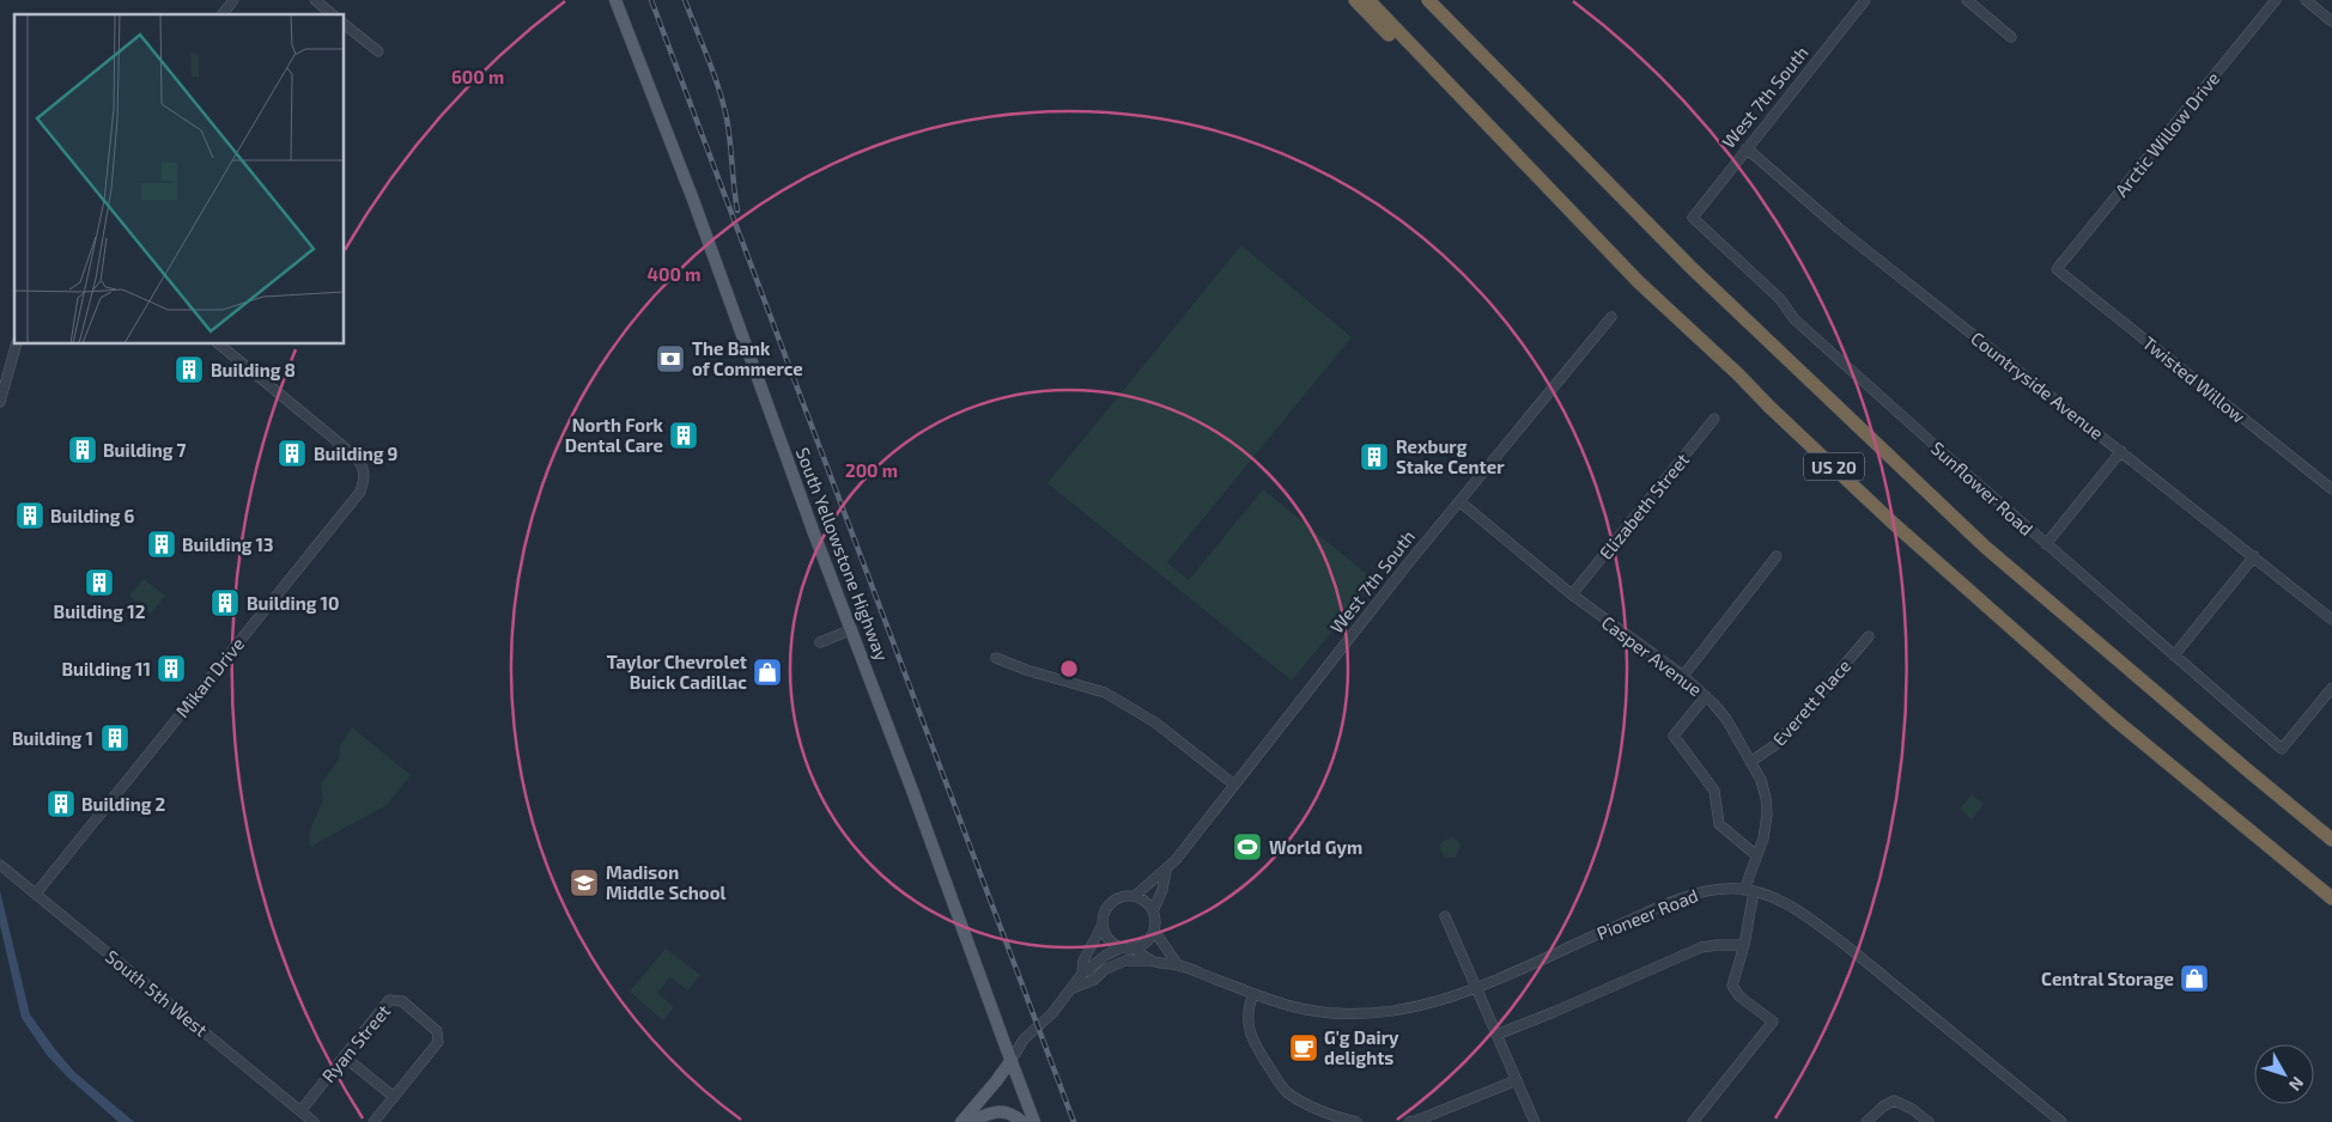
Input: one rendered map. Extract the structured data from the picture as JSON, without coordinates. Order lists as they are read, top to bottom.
{
  "streets": {
    "highway": ["US 20"],
    "main road": ["South Yellowstone Highway"],
    "street": [
      "West 7th South",
      "Arctic Willow Drive",
      "Twisted Willow",
      "Countryside Avenue",
      "Sunflower Road",
      "Elizabeth Street",
      "Casper Avenue",
      "Mikan Drive",
      "Everett Place",
      "Pioneer Road",
      "South 5th West",
      "Ryan Street"
    ]
  },
  "crossings": [
    ["West 7th South", "Countryside Avenue"],
    ["West 7th South", "Sunflower Road"],
    ["West 7th South", "Casper Avenue"],
    ["West 7th South", "Pioneer Road"],
    ["Arctic Willow Drive", "Twisted Willow"],
    ["Elizabeth Street", "Casper Avenue"],
    ["Casper Avenue", "Everett Place"],
    ["Casper Avenue", "Pioneer Road"],
    ["Mikan Drive", "South 5th West"],
    ["South 5th West", "Ryan Street"]
  ],
  "places": {
    "bank": ["The Bank of Commerce"],
    "building": [
      "Building 8",
      "North Fork Dental Care",
      "Building 7",
      "Building 9",
      "Rexburg Stake Center",
      "Building 6",
      "Building 13",
      "Building 12",
      "Building 10",
      "Building 11",
      "Building 1",
      "Building 2"
    ],
    "shop": ["Taylor Chevrolet Buick Cadillac", "Central Storage"],
    "sports": ["World Gym"],
    "school or university": ["Madison Middle School"],
    "cafe": ["G'g Dairy delights"]
  },
  "north": "bottom right",
  "rings": ["600 m", "400 m", "200 m"]
}
